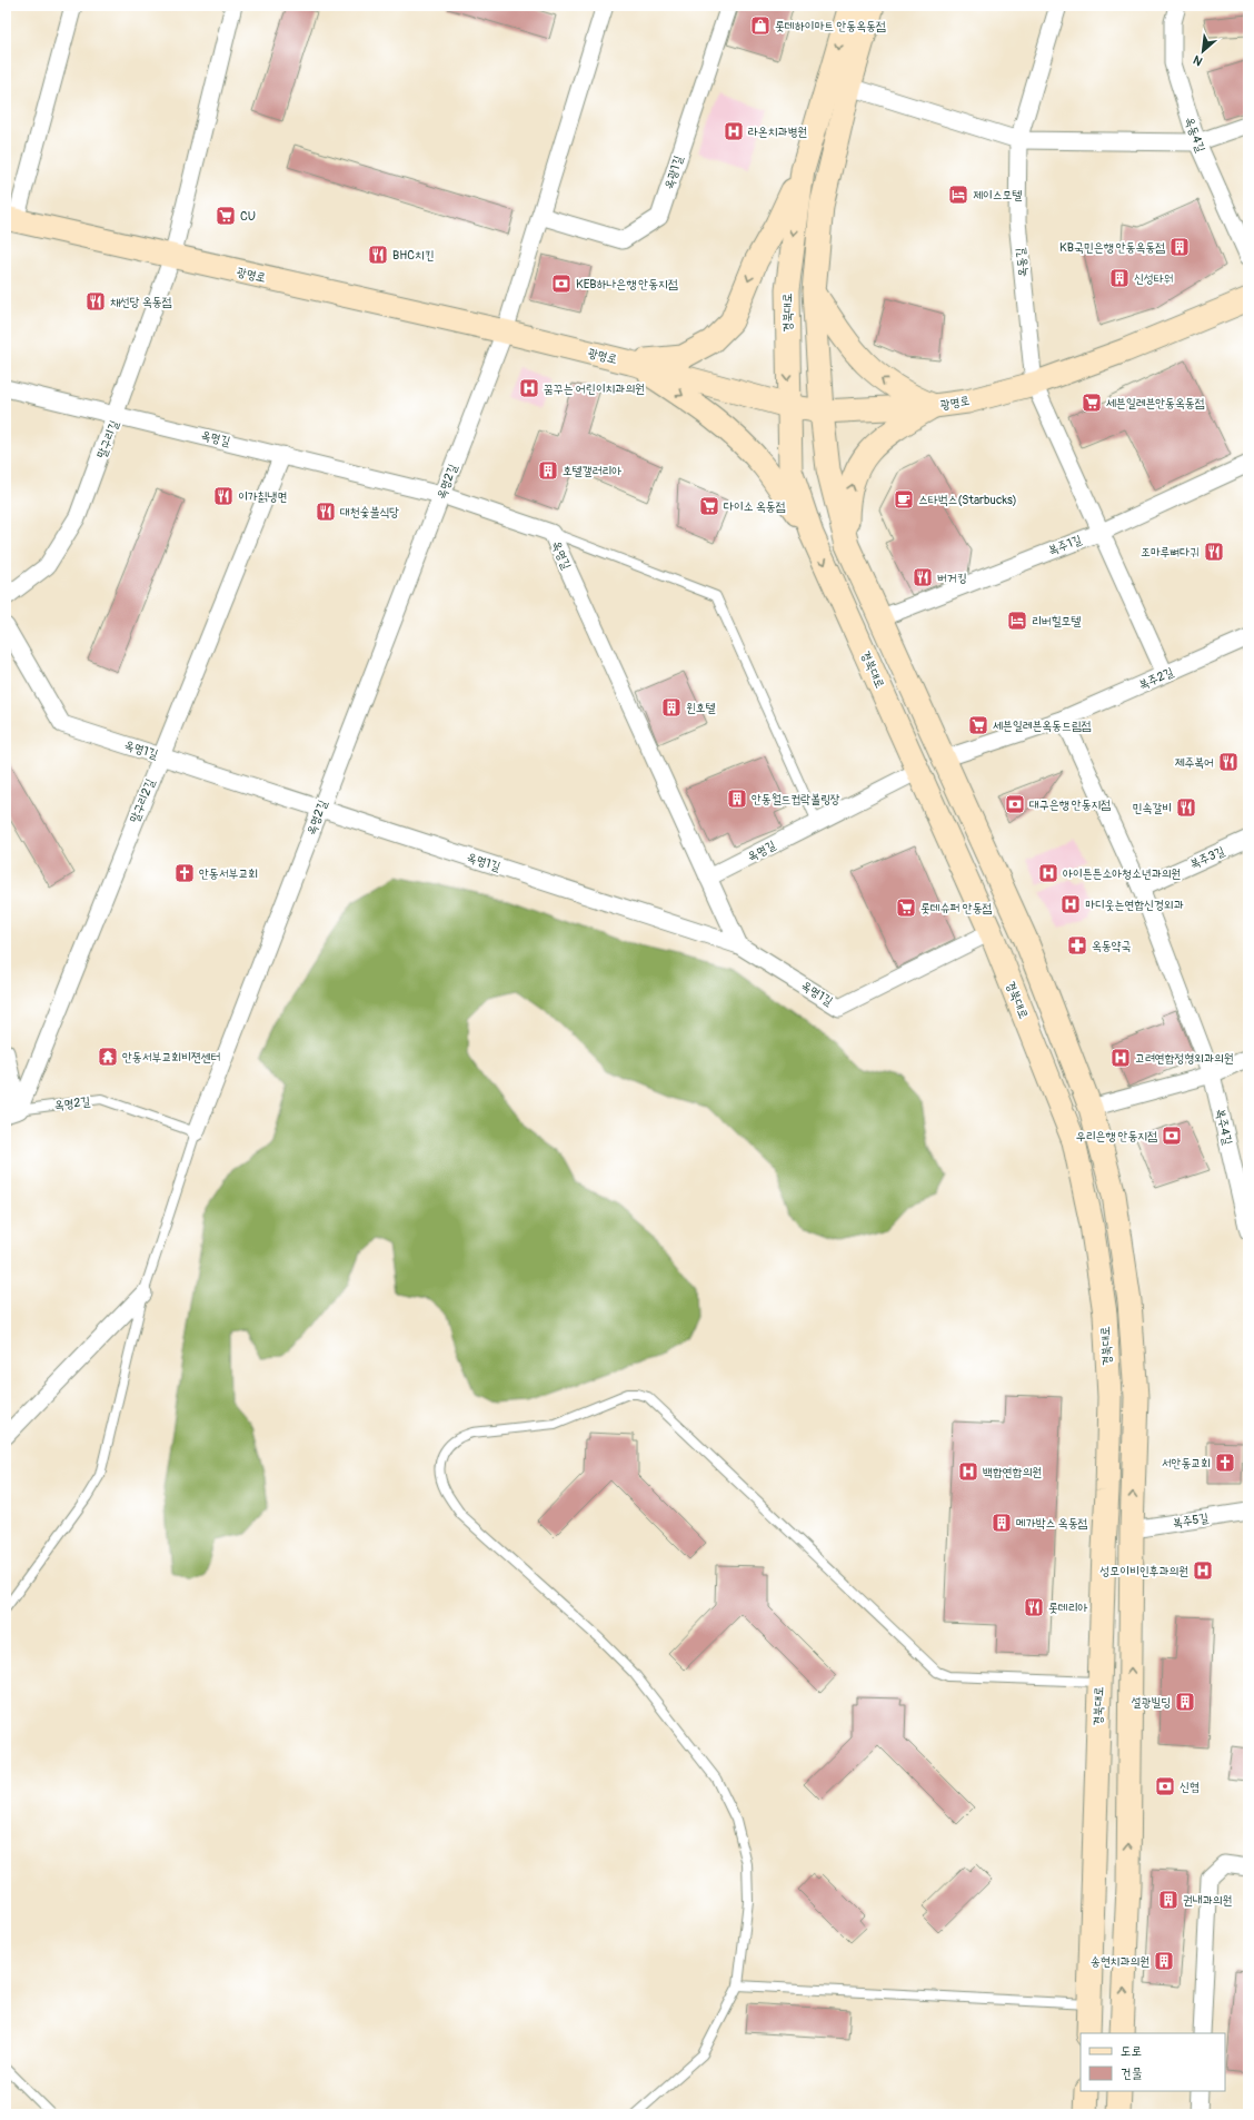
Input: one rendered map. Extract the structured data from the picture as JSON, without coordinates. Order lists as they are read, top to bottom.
{
  "streets": {
    "street": [
      "옥동4길",
      "옥광1길",
      "옥동길",
      "광명로",
      "경북대로",
      "옥명길",
      "말구리길",
      "옥명2길",
      "복주1길",
      "복주2길",
      "옥명1길",
      "말구리2길",
      "복주3길",
      "복주4길",
      "복주5길"
    ]
  },
  "crossings": [
    ["옥동길", "광명로"],
    ["광명로", "경북대로"],
    ["광명로", "말구리길"],
    ["광명로", "옥명2길"],
    ["경북대로", "옥명길"],
    ["경북대로", "옥명1길"],
    ["옥명길", "말구리길"],
    ["옥명길", "옥명2길"],
    ["옥명길", "말구리2길"],
    ["옥명2길", "옥명1길"],
    ["옥명2길", "말구리2길"],
    ["옥명1길", "말구리2길"],
    ["복주3길", "복주4길"]
  ],
  "places": {
    "shop": ["롯데하이마트 안동옥동점"],
    "hospital": [
      "라온치과병원",
      "꿈꾸는 어린이치과의원",
      "아이튼튼소아청소년과의원",
      "마디웃는연합신경외과",
      "고려연합정형외과의원",
      "백합연합의원",
      "성모이비인후과의원"
    ],
    "hotel": ["제이스모텔", "리버힐모텔"],
    "supermarket": [
      "CU",
      "세븐일레븐안동옥동점",
      "다이소 옥동점",
      "세븐일레븐옥동드림점",
      "롯데슈퍼 안동점"
    ],
    "building": [
      "KB국민은행 안동옥동점",
      "신성타워",
      "호텔갤러리아",
      "윈호텔",
      "안동월드컵락볼링장",
      "메가박스 옥동점",
      "설광빌딩",
      "권내과의원",
      "송현치과의원"
    ],
    "restaurant": [
      "BHC치킨",
      "채선당 옥동점",
      "이가칡냉면",
      "대천숯불식당",
      "조마루뼈다귀",
      "버거킹",
      "제주복어",
      "민속갈비",
      "롯데리아"
    ],
    "bank": [
      "KEB하나은행 안동지점",
      "대구은행 안동지점",
      "우리은행 안동지점",
      "신협"
    ],
    "cafe": ["스타벅스(Starbucks)"],
    "church": ["안동서부교회", "서안동교회"],
    "pharmacy": ["옥동약국"],
    "temple": ["안동서부교회비젼센터"]
  },
  "legend": ["도로", "건물"],
  "north": "bottom left"
}
